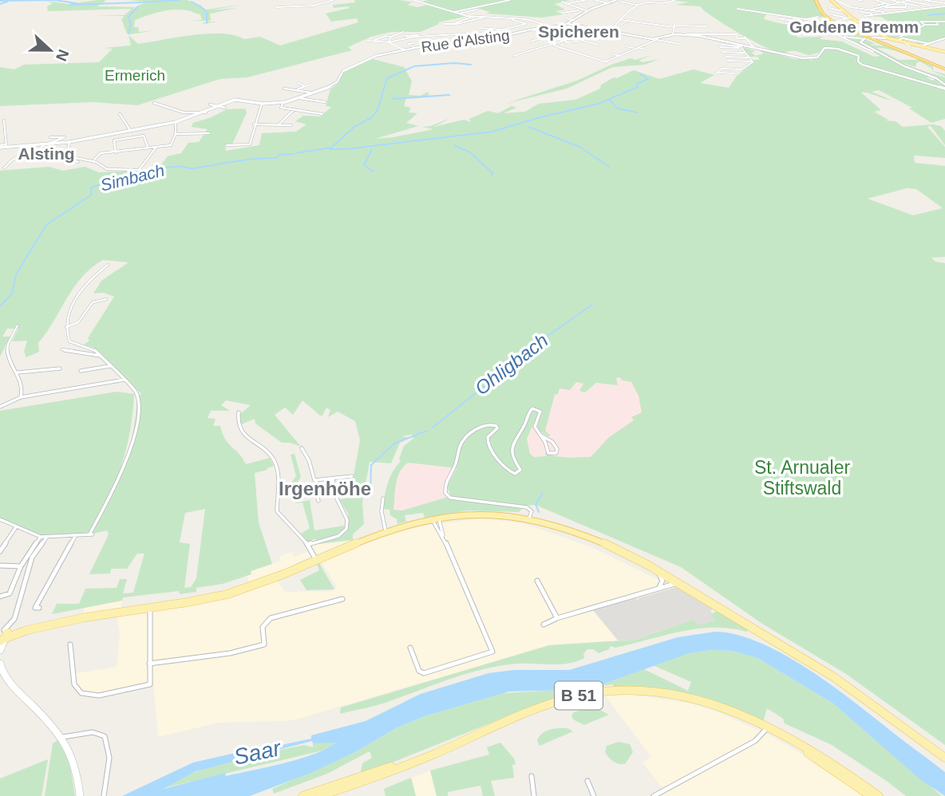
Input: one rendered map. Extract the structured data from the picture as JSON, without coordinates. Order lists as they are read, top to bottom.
{
  "streets": {
    "main road": ["Rue d'Alsting", "B 51"]
  },
  "districts": [
    "Goldene Bremm",
    "Spicheren",
    "Alsting",
    "Irgenhöhe"
  ],
  "water": ["Simbach", "Ohligbach", "Saar"],
  "parks": ["Ermerich", "St. Arnualer Stiftswald"],
  "north": "right"
}
